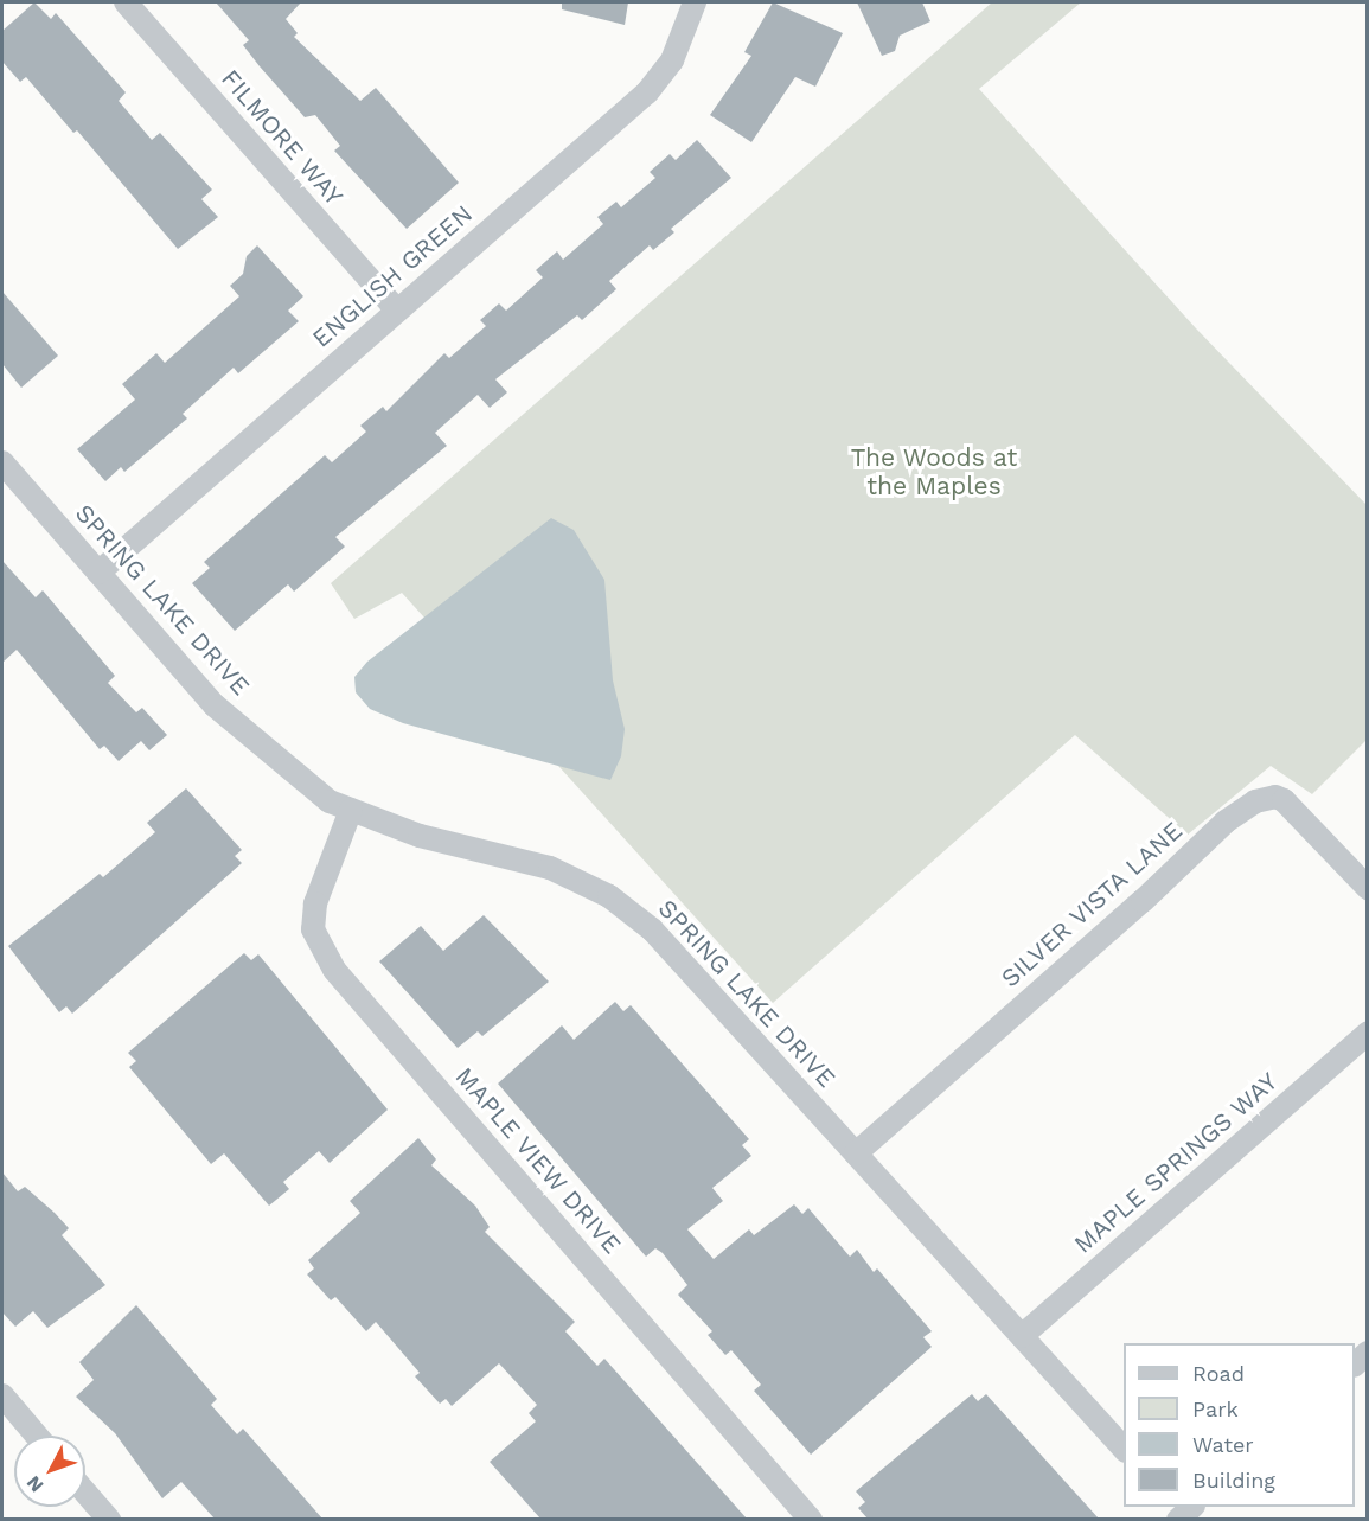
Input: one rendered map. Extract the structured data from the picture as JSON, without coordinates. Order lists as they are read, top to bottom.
{
  "streets": {
    "street": [
      "FILMORE WAY",
      "ENGLISH GREEN",
      "SPRING LAKE DRIVE",
      "SILVER VISTA LANE",
      "MAPLE VIEW DRIVE",
      "MAPLE SPRINGS WAY"
    ]
  },
  "crossings": [
    ["FILMORE WAY", "ENGLISH GREEN"],
    ["ENGLISH GREEN", "SPRING LAKE DRIVE"],
    ["SPRING LAKE DRIVE", "SILVER VISTA LANE"],
    ["SPRING LAKE DRIVE", "MAPLE VIEW DRIVE"],
    ["SPRING LAKE DRIVE", "MAPLE SPRINGS WAY"]
  ],
  "parks": ["The Woods at the Maples"],
  "legend": [
    "Road",
    "Park",
    "Water",
    "Building"
  ],
  "north": "bottom left"
}
